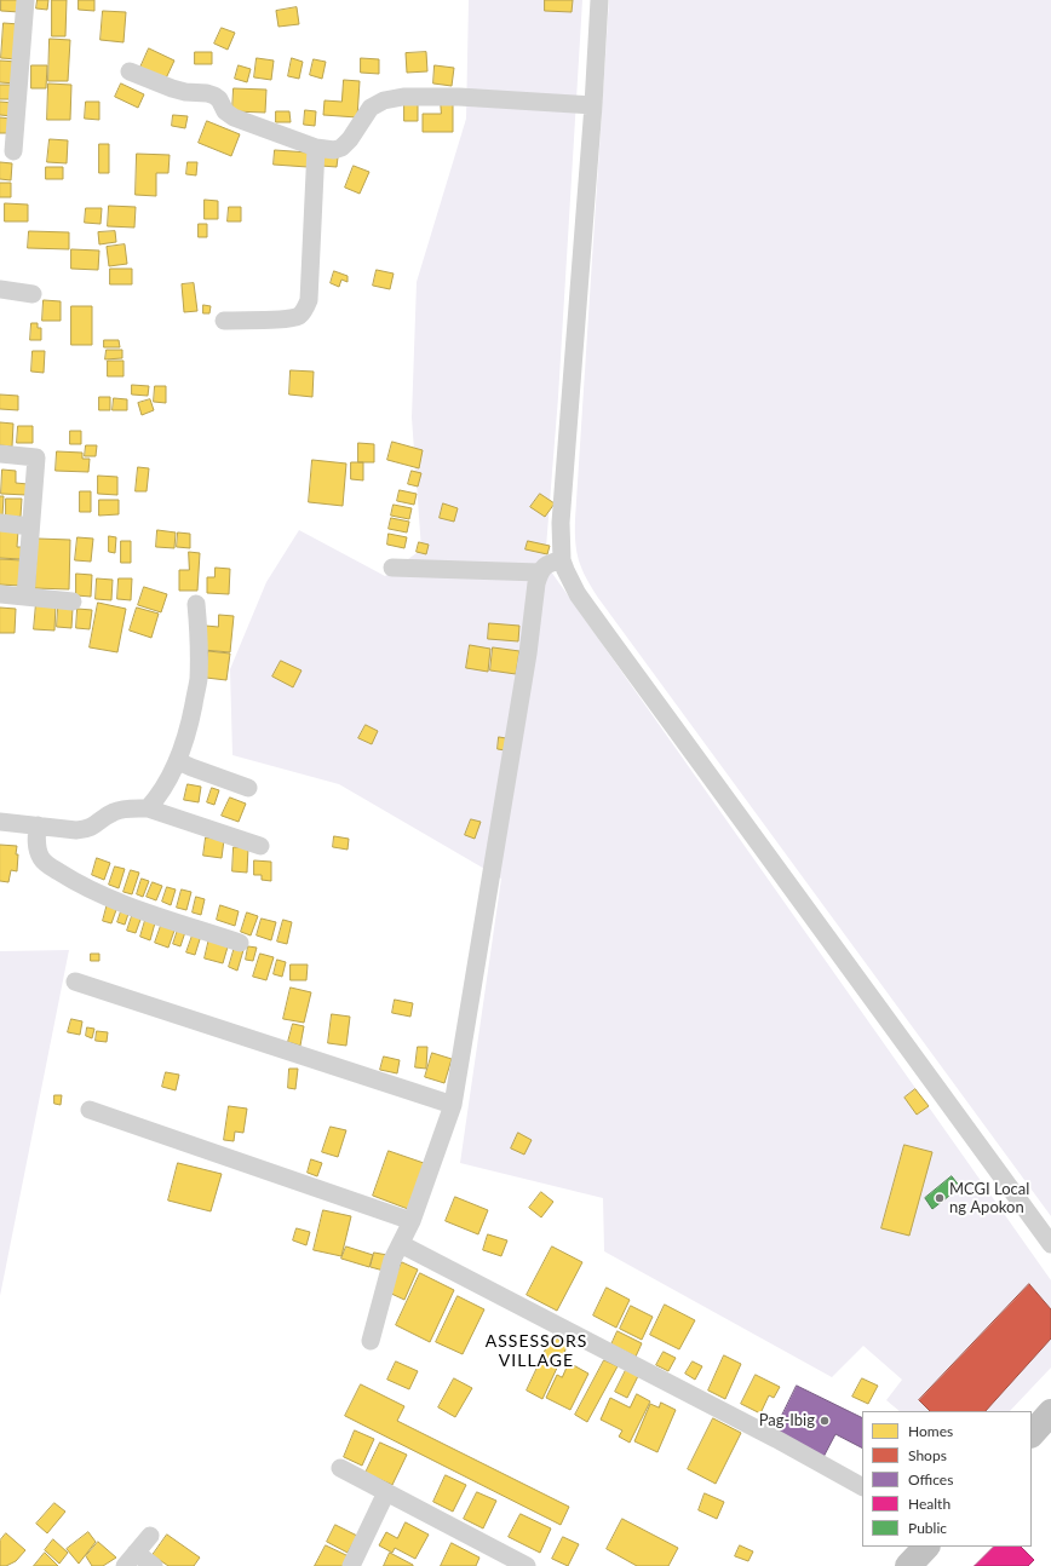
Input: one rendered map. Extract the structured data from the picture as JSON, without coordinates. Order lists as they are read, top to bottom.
{
  "districts": ["ASSESSORS VILLAGE"],
  "places": ["MCGI Local ng Apokon", "Pag-Ibig"],
  "legend": [
    "Homes",
    "Shops",
    "Offices",
    "Health",
    "Public"
  ]
}
